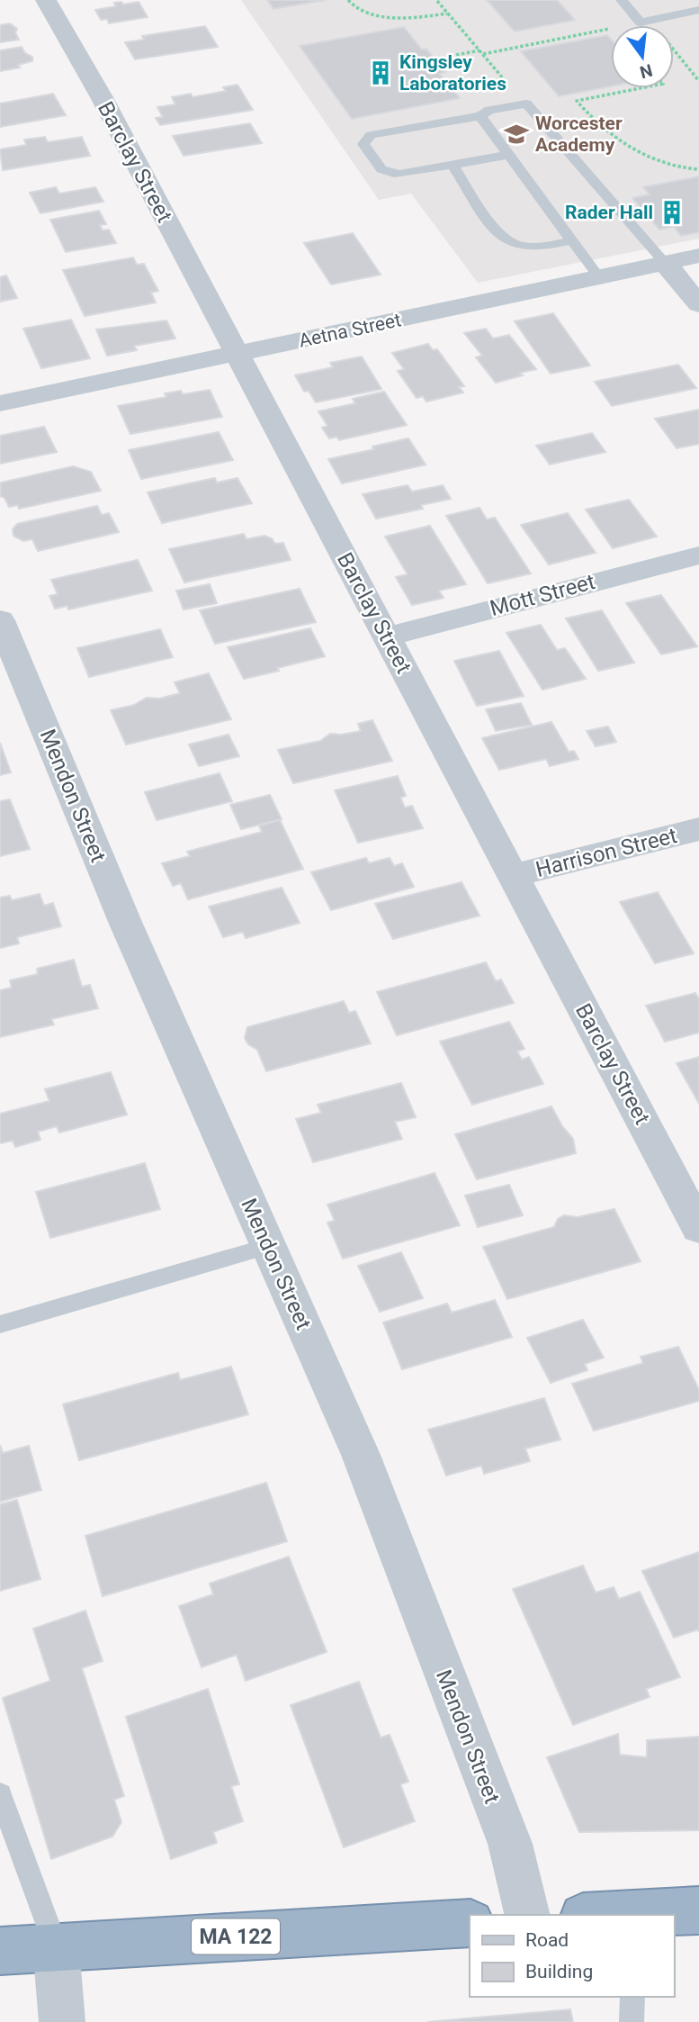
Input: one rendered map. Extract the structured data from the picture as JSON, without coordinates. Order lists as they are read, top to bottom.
{
  "streets": {
    "highway": ["MA 122"],
    "street": [
      "Barclay Street",
      "Aetna Street",
      "Mott Street",
      "Mendon Street",
      "Harrison Street"
    ]
  },
  "crossings": [
    ["Barclay Street", "Aetna Street"],
    ["Barclay Street", "Mott Street"],
    ["Barclay Street", "Harrison Street"]
  ],
  "places": {
    "building": ["Kingsley Laboratories", "Rader Hall"],
    "school or university": ["Worcester Academy"]
  },
  "legend": ["Road", "Building"],
  "north": "bottom"
}
